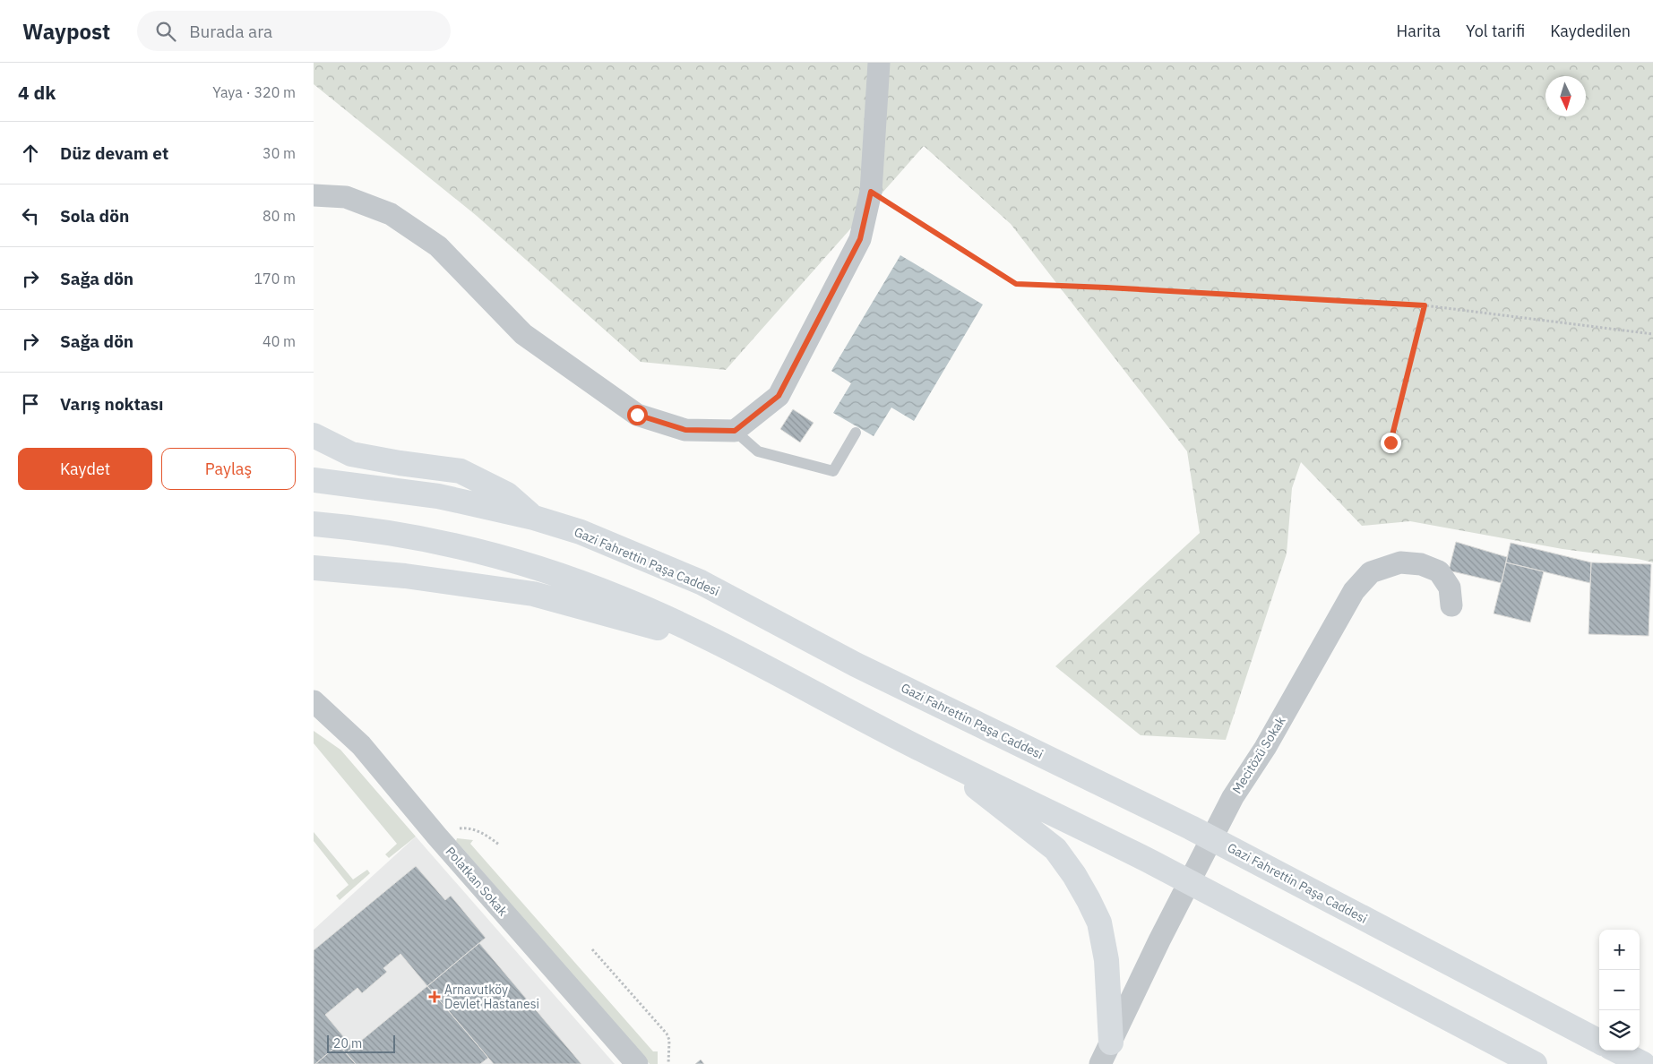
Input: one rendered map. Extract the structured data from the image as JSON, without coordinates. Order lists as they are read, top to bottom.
{
  "streets": {
    "highway": ["Gazi Fahrettin Paşa Caddesi"],
    "street": ["Mecitözü Sokak", "Polatkan Sokak"]
  },
  "places": {
    "health": ["Arnavutköy Devlet Hastanesi"]
  },
  "scale_bar": "20 m",
  "north": "bottom",
  "page": {
    "header": "Waypost",
    "search": "Burada ara",
    "nav": ["Harita", "Yol tarifi", "Kaydedilen"],
    "heading": ["4 dk", "Yaya · 320 m"],
    "list": [
      ["Düz devam et", "30 m"],
      ["Sola dön", "80 m"],
      ["Sağa dön", "170 m"],
      ["Sağa dön", "40 m"],
      "Varış noktası"
    ],
    "buttons": ["Kaydet", "Paylaş"],
    "map_buttons": ["+", "−"],
    "scale": "20 m"
  }
}
